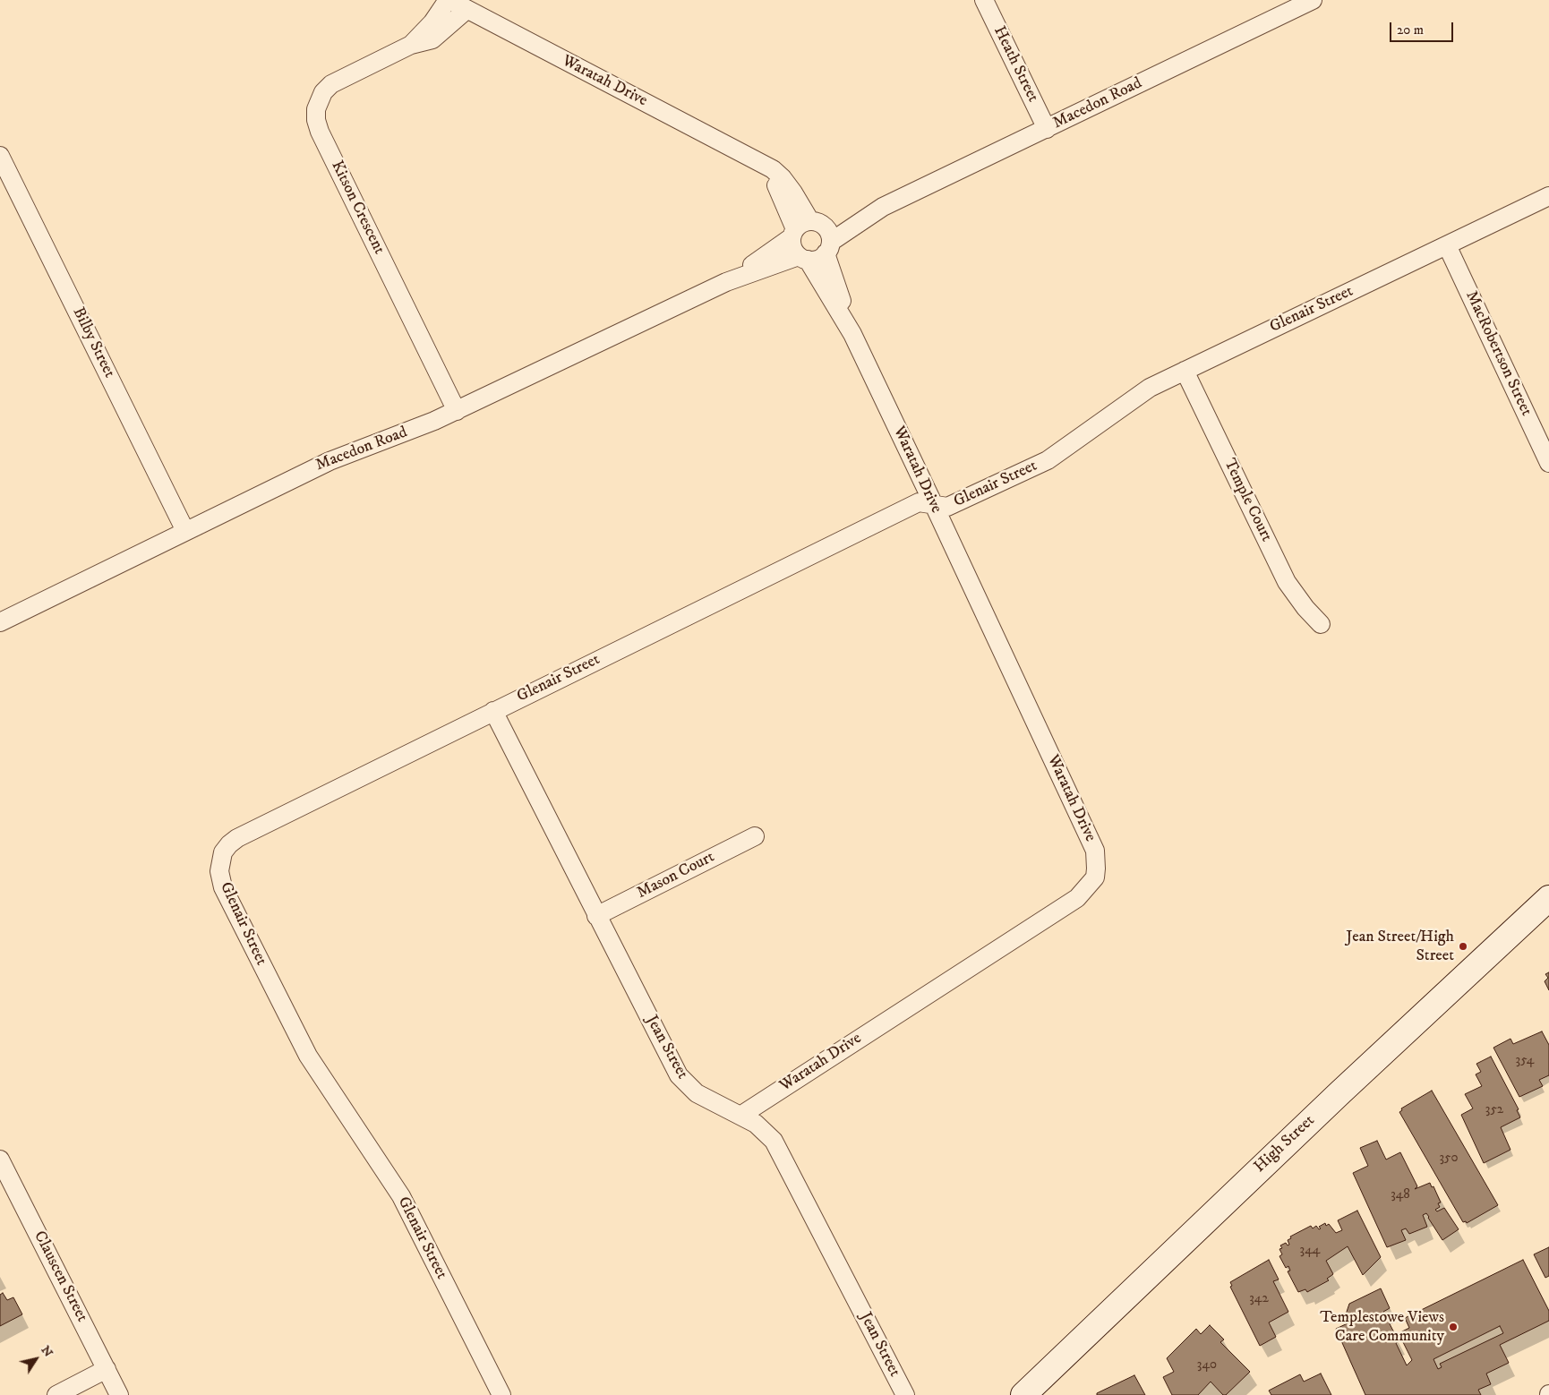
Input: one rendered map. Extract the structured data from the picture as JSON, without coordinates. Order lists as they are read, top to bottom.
{
  "streets": {
    "main road": ["High Street"],
    "street": [
      "Heath Street",
      "Waratah Drive",
      "Macedon Road",
      "Kitson Crescent",
      "Glenair Street",
      "Bilby Street",
      "MacRobertson Street",
      "Temple Court",
      "Mason Court",
      "Jean Street",
      "Clauscen Street"
    ]
  },
  "crossings": [
    ["Heath Street", "Macedon Road"],
    ["Waratah Drive", "Macedon Road"],
    ["Waratah Drive", "Kitson Crescent"],
    ["Waratah Drive", "Glenair Street"],
    ["Waratah Drive", "Jean Street"],
    ["Macedon Road", "Kitson Crescent"],
    ["Macedon Road", "Bilby Street"],
    ["Glenair Street", "MacRobertson Street"],
    ["Glenair Street", "Temple Court"],
    ["Glenair Street", "Jean Street"],
    ["Mason Court", "Jean Street"]
  ],
  "places": ["Jean Street/High Street", "Templestowe Views Care Community"],
  "house_numbers": [
    "354",
    "352",
    "350",
    "348",
    "344",
    "342",
    "340"
  ],
  "scale_bar": "20 m",
  "north": "top right"
}
